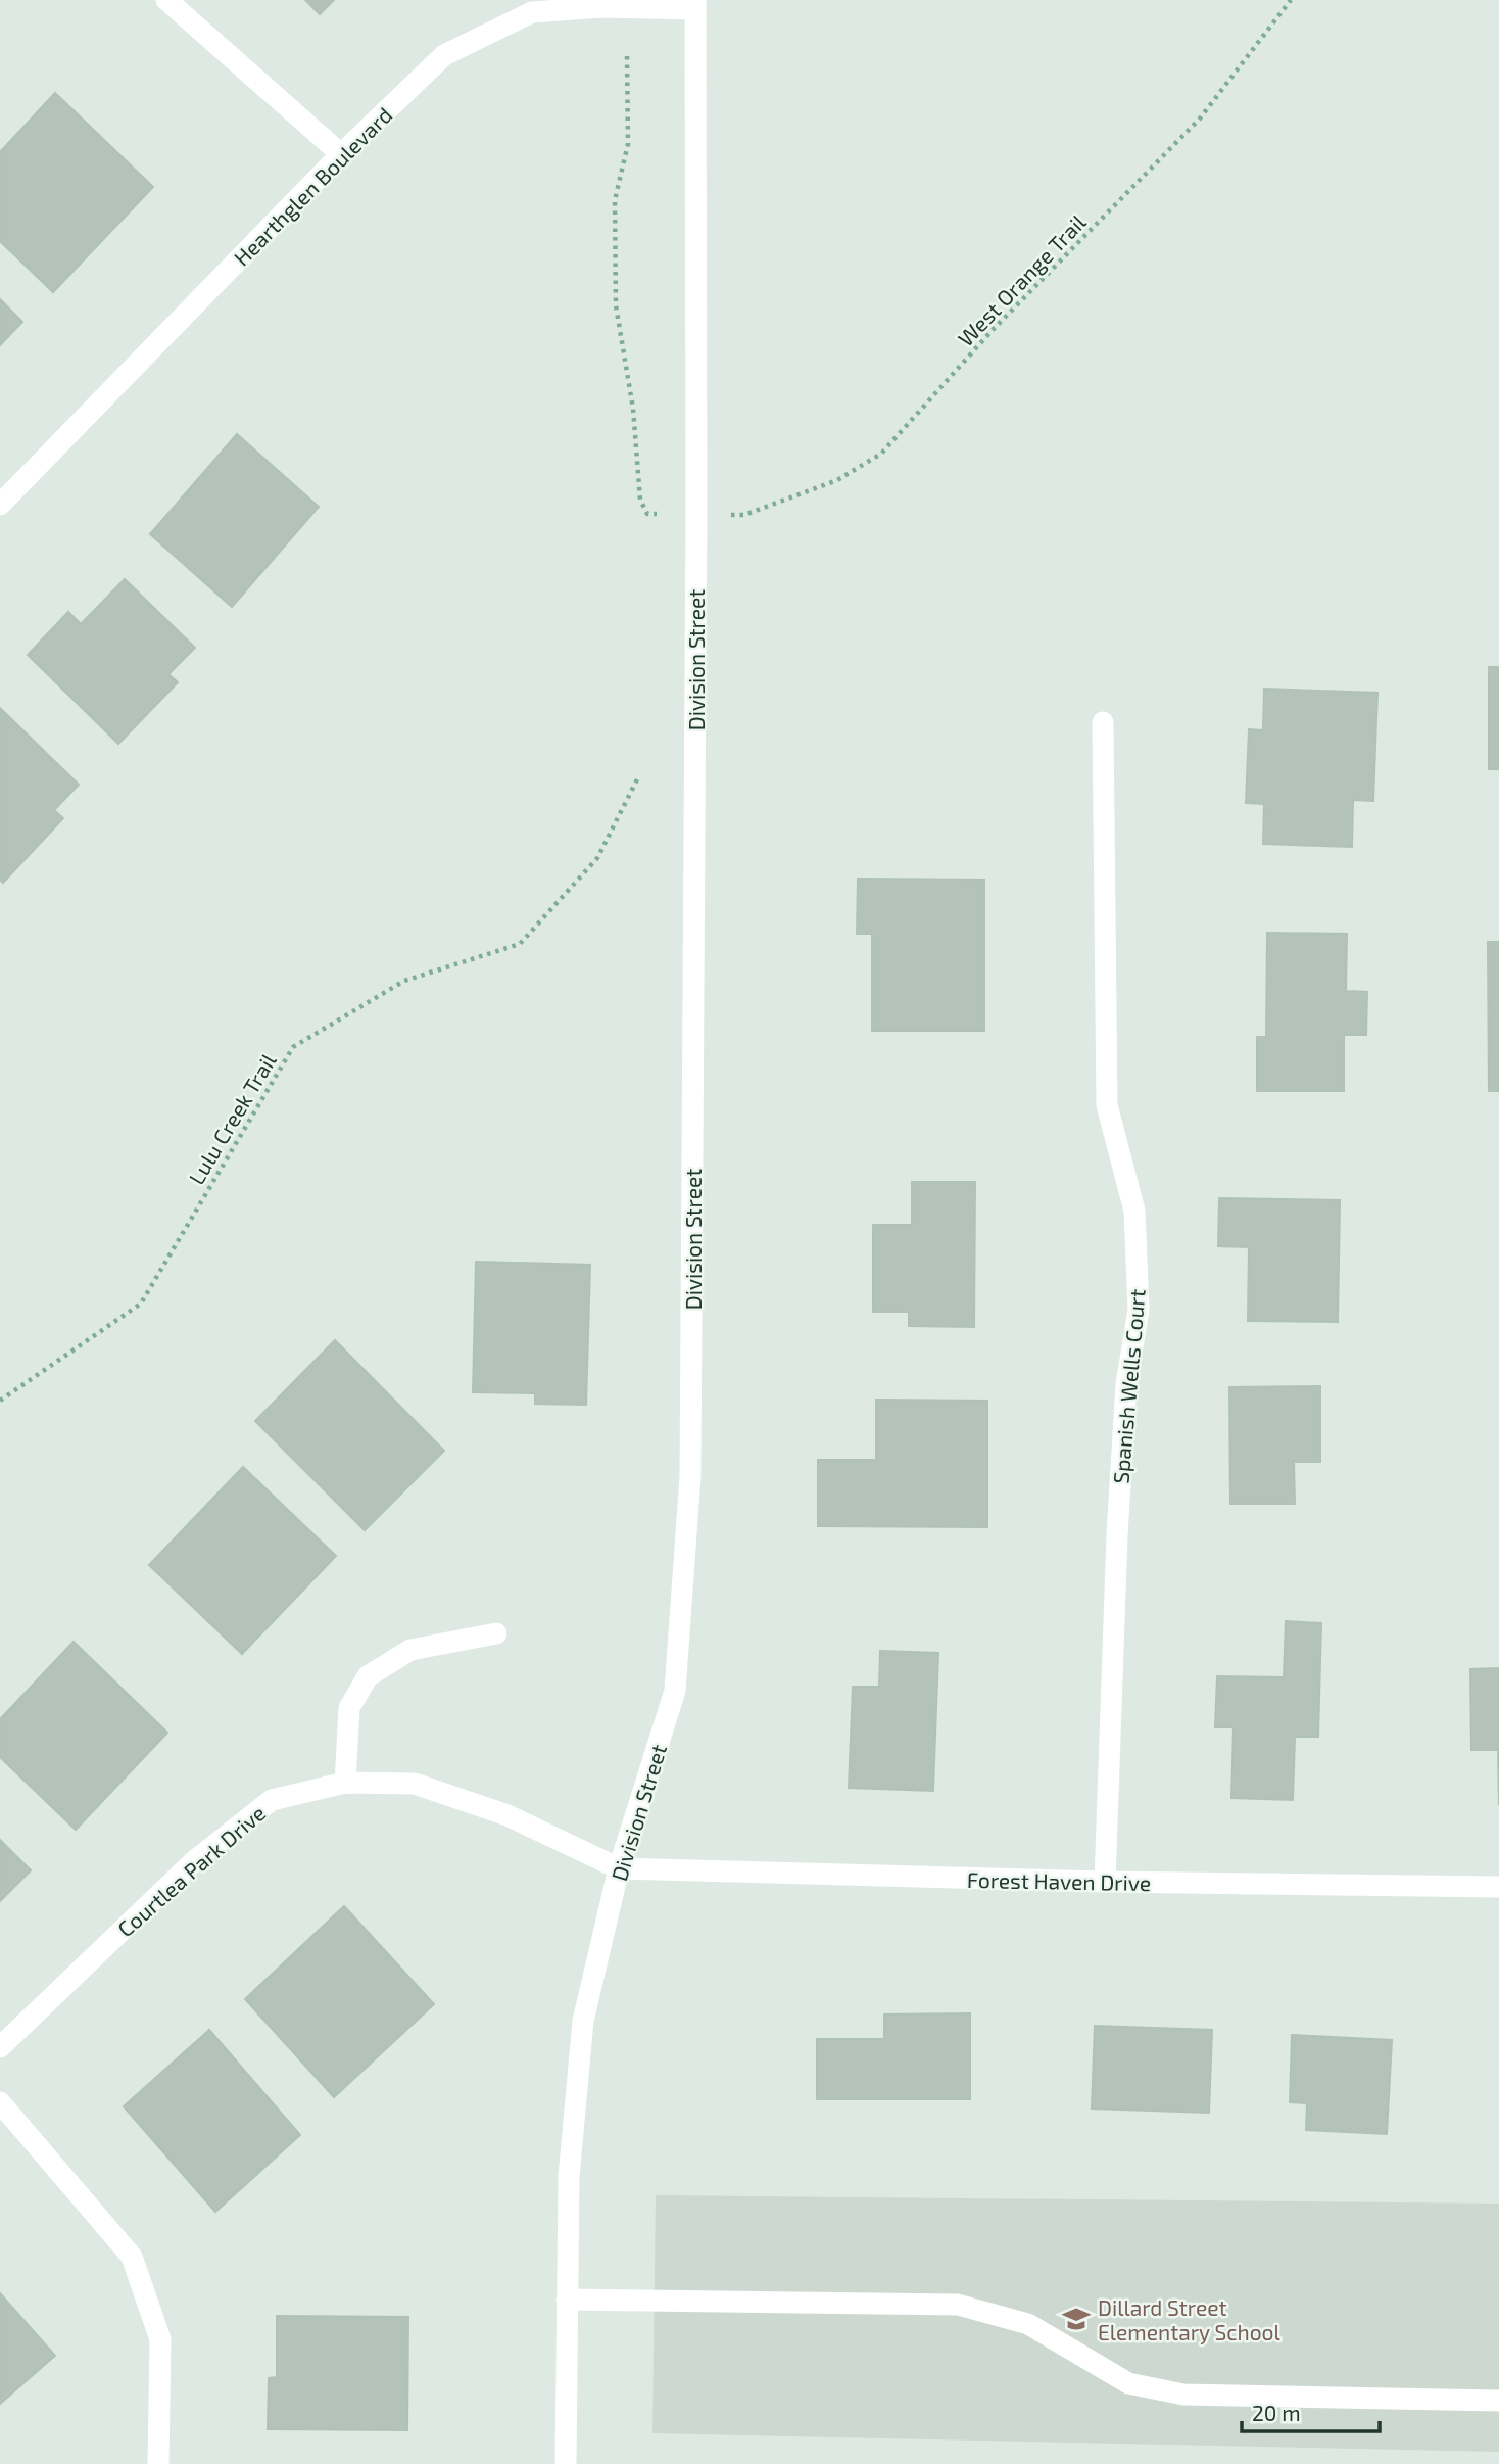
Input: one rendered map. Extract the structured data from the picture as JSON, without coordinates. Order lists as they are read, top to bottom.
{
  "streets": {
    "street": [
      "Hearthglen Boulevard",
      "Division Street",
      "Spanish Wells Court",
      "Courtlea Park Drive",
      "Forest Haven Drive"
    ],
    "path": ["West Orange Trail", "Lulu Creek Trail"]
  },
  "crossings": [
    ["Hearthglen Boulevard", "Division Street"],
    ["Division Street", "Courtlea Park Drive"],
    ["Division Street", "Forest Haven Drive"],
    ["Spanish Wells Court", "Forest Haven Drive"],
    ["Courtlea Park Drive", "Forest Haven Drive"]
  ],
  "places": {
    "school or university": ["Dillard Street Elementary School"]
  },
  "scale_bar": "20 m"
}
